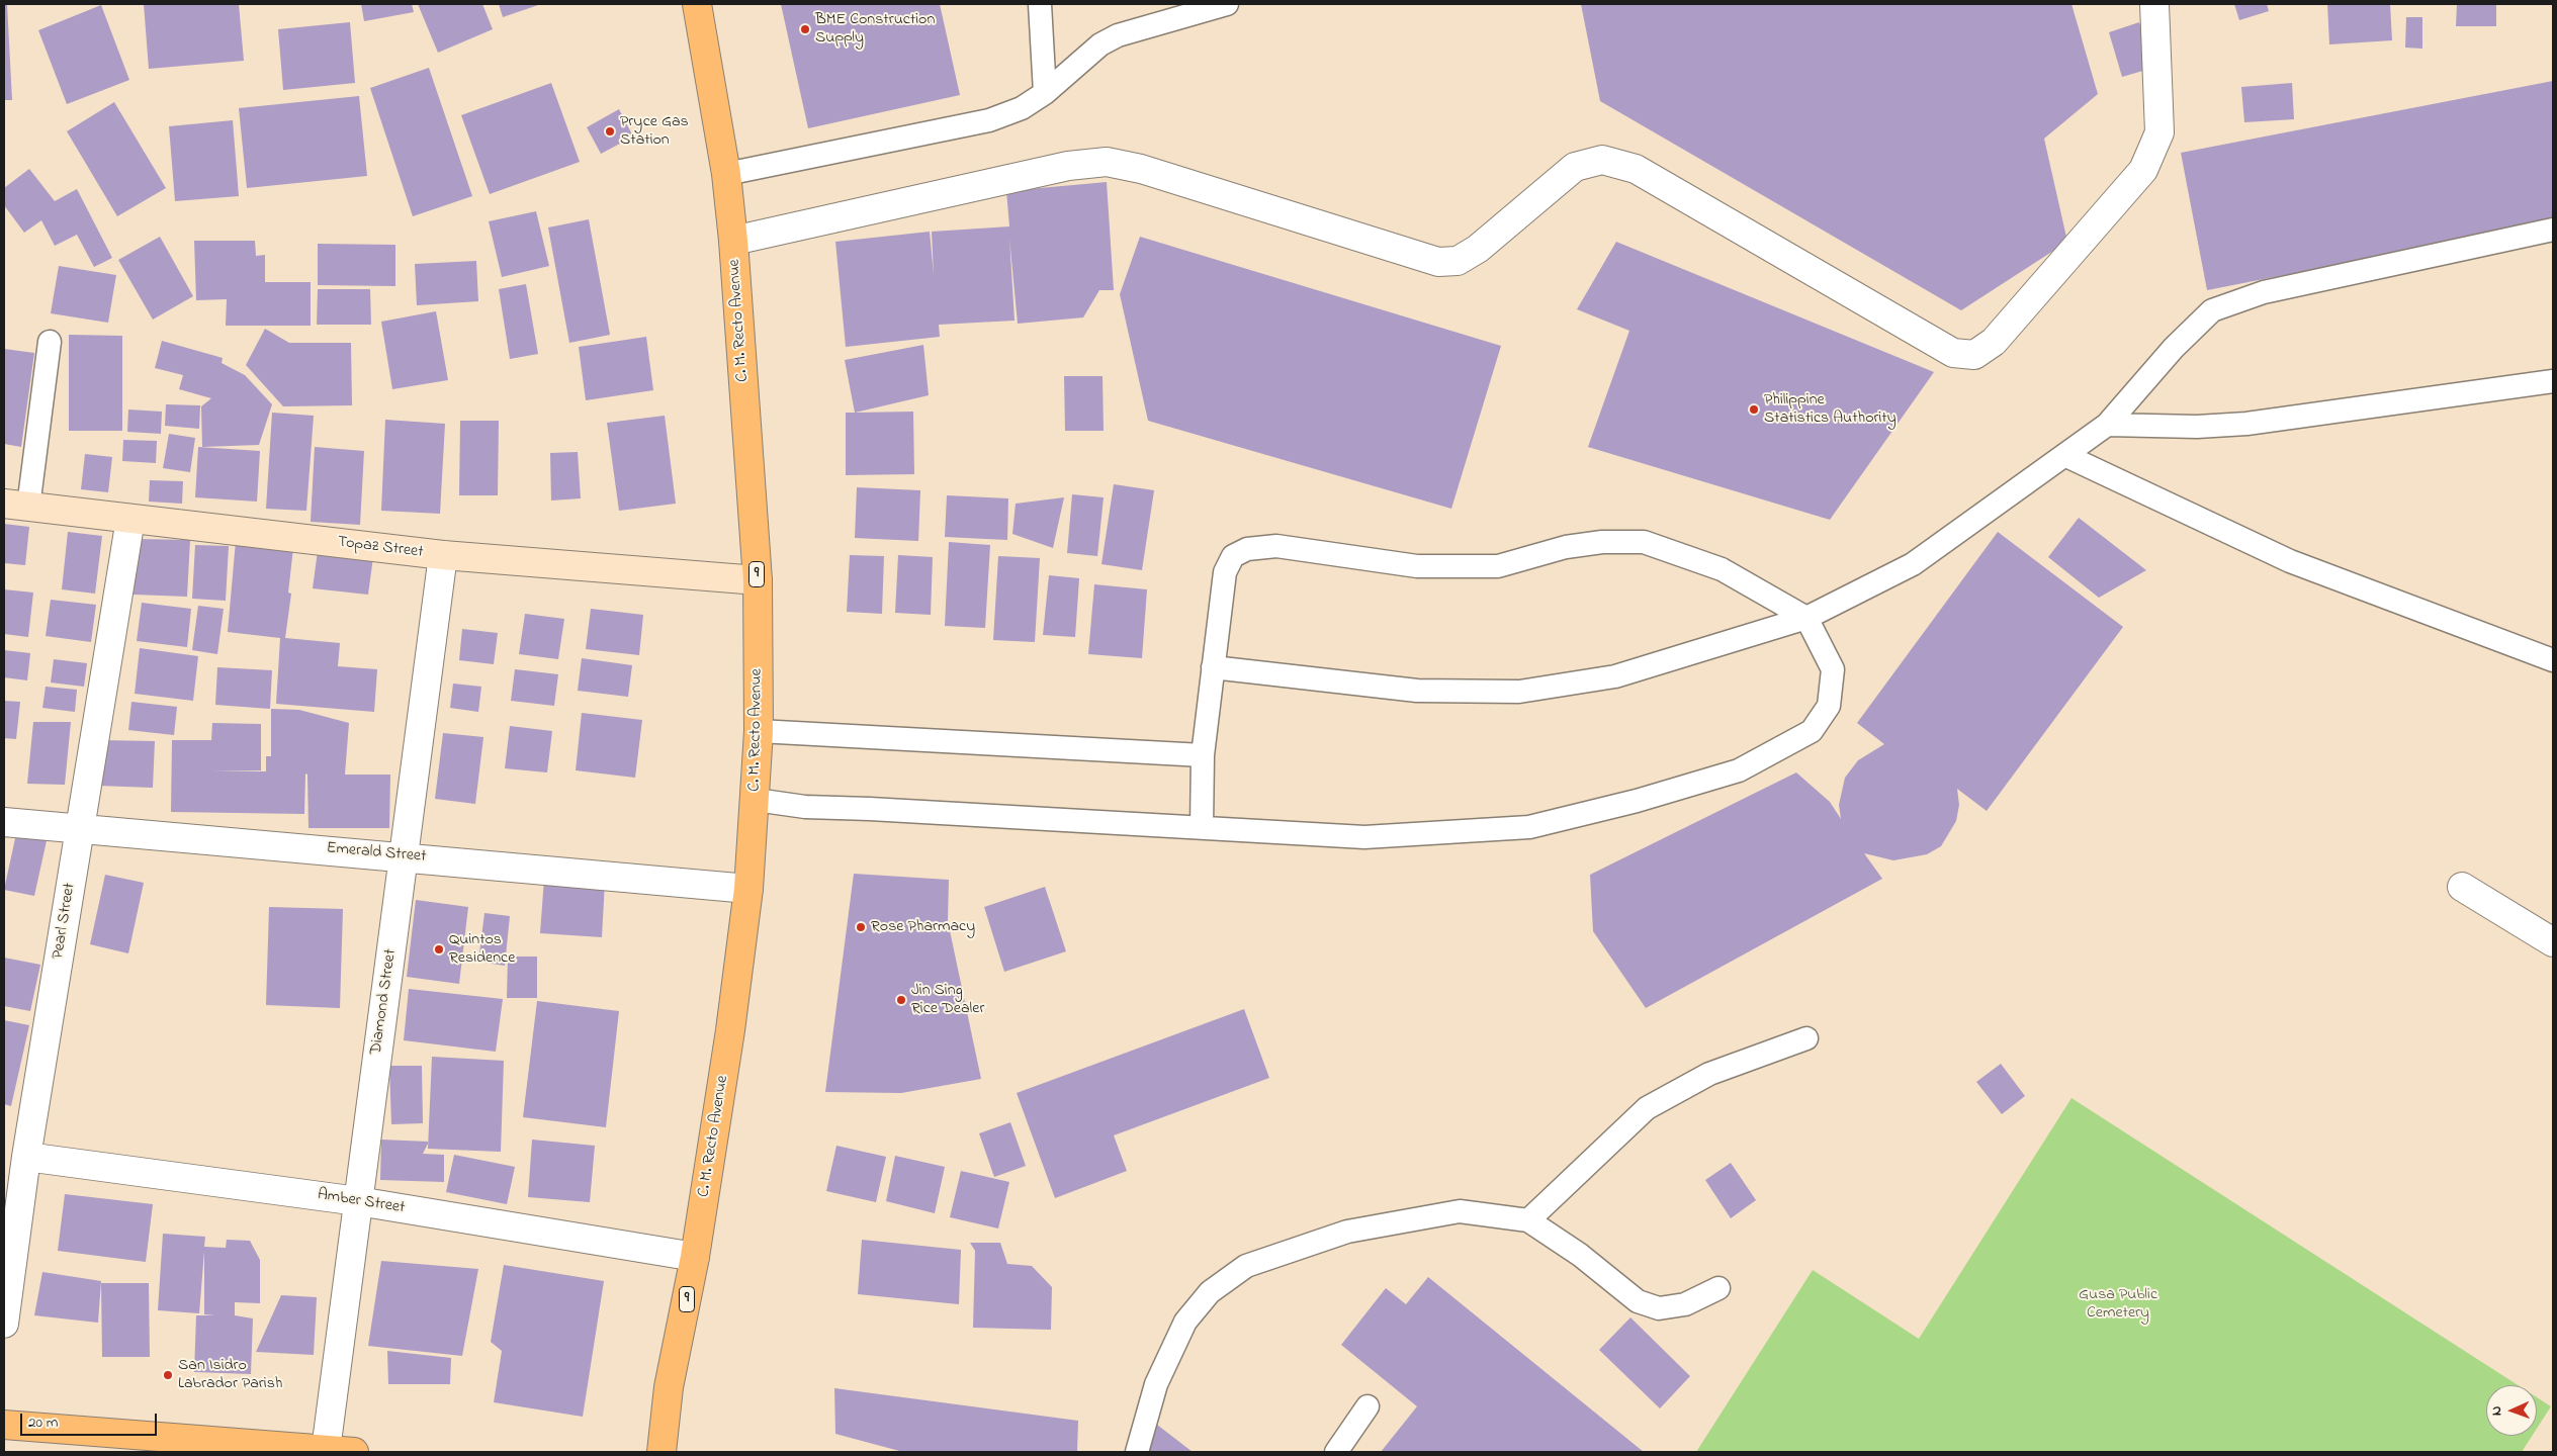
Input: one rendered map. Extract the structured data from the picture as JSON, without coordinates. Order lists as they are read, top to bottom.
{
  "streets": {
    "main road": ["C. M. Recto Avenue", "9"],
    "street": [
      "Topaz Street",
      "Emerald Street",
      "Pearl Street",
      "Diamond Street",
      "Amber Street"
    ]
  },
  "crossings": [
    ["C. M. Recto Avenue", "Topaz Street"],
    ["C. M. Recto Avenue", "Emerald Street"],
    ["C. M. Recto Avenue", "Amber Street"],
    ["Topaz Street", "Pearl Street"],
    ["Topaz Street", "Diamond Street"],
    ["Emerald Street", "Pearl Street"],
    ["Emerald Street", "Diamond Street"],
    ["Pearl Street", "Amber Street"],
    ["Diamond Street", "Amber Street"]
  ],
  "parks": ["Gusa Public Cemetery"],
  "places": [
    "BME Construction Supply",
    "Pryce Gas Station",
    "Philippine Statistics Authority",
    "Rose Pharmacy",
    "Quintos Residence",
    "Jin Sing Rice Dealer",
    "San Isidro Labrador Parish"
  ],
  "scale_bar": "20 m",
  "north": "left"
}
